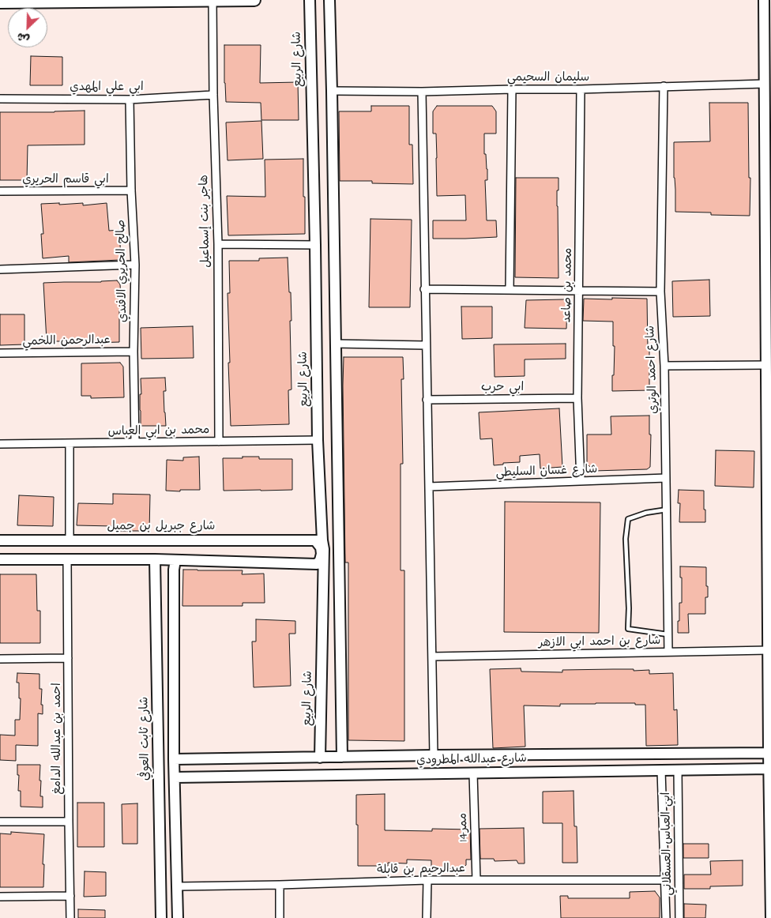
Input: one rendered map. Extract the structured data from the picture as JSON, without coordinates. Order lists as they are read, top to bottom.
{
  "streets": {
    "street": [
      "شارع الربيع",
      "سليمان السحيمي",
      "ابي علي المهدي",
      "ابي قاسم الحريري",
      "هاجر بنت إسماعيل",
      "صالح الحريري الافندي",
      "محمد بن صاعد",
      "عبدالرحمن اللخمي",
      "شارع احمد الوتري",
      "ابي حرب",
      "محمد بن ابي العباس",
      "شارع غسان السليطي",
      "شارع جبريل بن جميل",
      "شارع بن احمد ابي الازهر",
      "احمد بن عبدالله الدامغ",
      "شارع ثابت العوفي",
      "شارع عبدالله المطرودي",
      "ممر14",
      "ابي العباس العسقلاني",
      "عبدالرحيم بن قابلة"
    ]
  },
  "crossings": [
    ["شارع الربيع", "محمد بن ابي العباس"],
    ["شارع الربيع", "شارع جبريل بن جميل"],
    ["شارع الربيع", "شارع عبدالله المطرودي"],
    ["سليمان السحيمي", "محمد بن صاعد"],
    ["سليمان السحيمي", "شارع احمد الوتري"],
    ["ابي علي المهدي", "هاجر بنت إسماعيل"],
    ["ابي علي المهدي", "صالح الحريري الافندي"],
    ["ابي قاسم الحريري", "صالح الحريري الافندي"],
    ["هاجر بنت إسماعيل", "محمد بن ابي العباس"],
    ["صالح الحريري الافندي", "عبدالرحمن اللخمي"],
    ["صالح الحريري الافندي", "محمد بن ابي العباس"],
    ["محمد بن صاعد", "ابي حرب"],
    ["محمد بن صاعد", "شارع غسان السليطي"],
    ["شارع احمد الوتري", "شارع غسان السليطي"],
    ["شارع احمد الوتري", "شارع بن احمد ابي الازهر"],
    ["شارع عبدالله المطرودي", "ممر14"],
    ["شارع عبدالله المطرودي", "ابي العباس العسقلاني"],
    ["ممر14", "عبدالرحيم بن قابلة"],
    ["ابي العباس العسقلاني", "عبدالرحيم بن قابلة"]
  ],
  "north": "bottom left"
}
